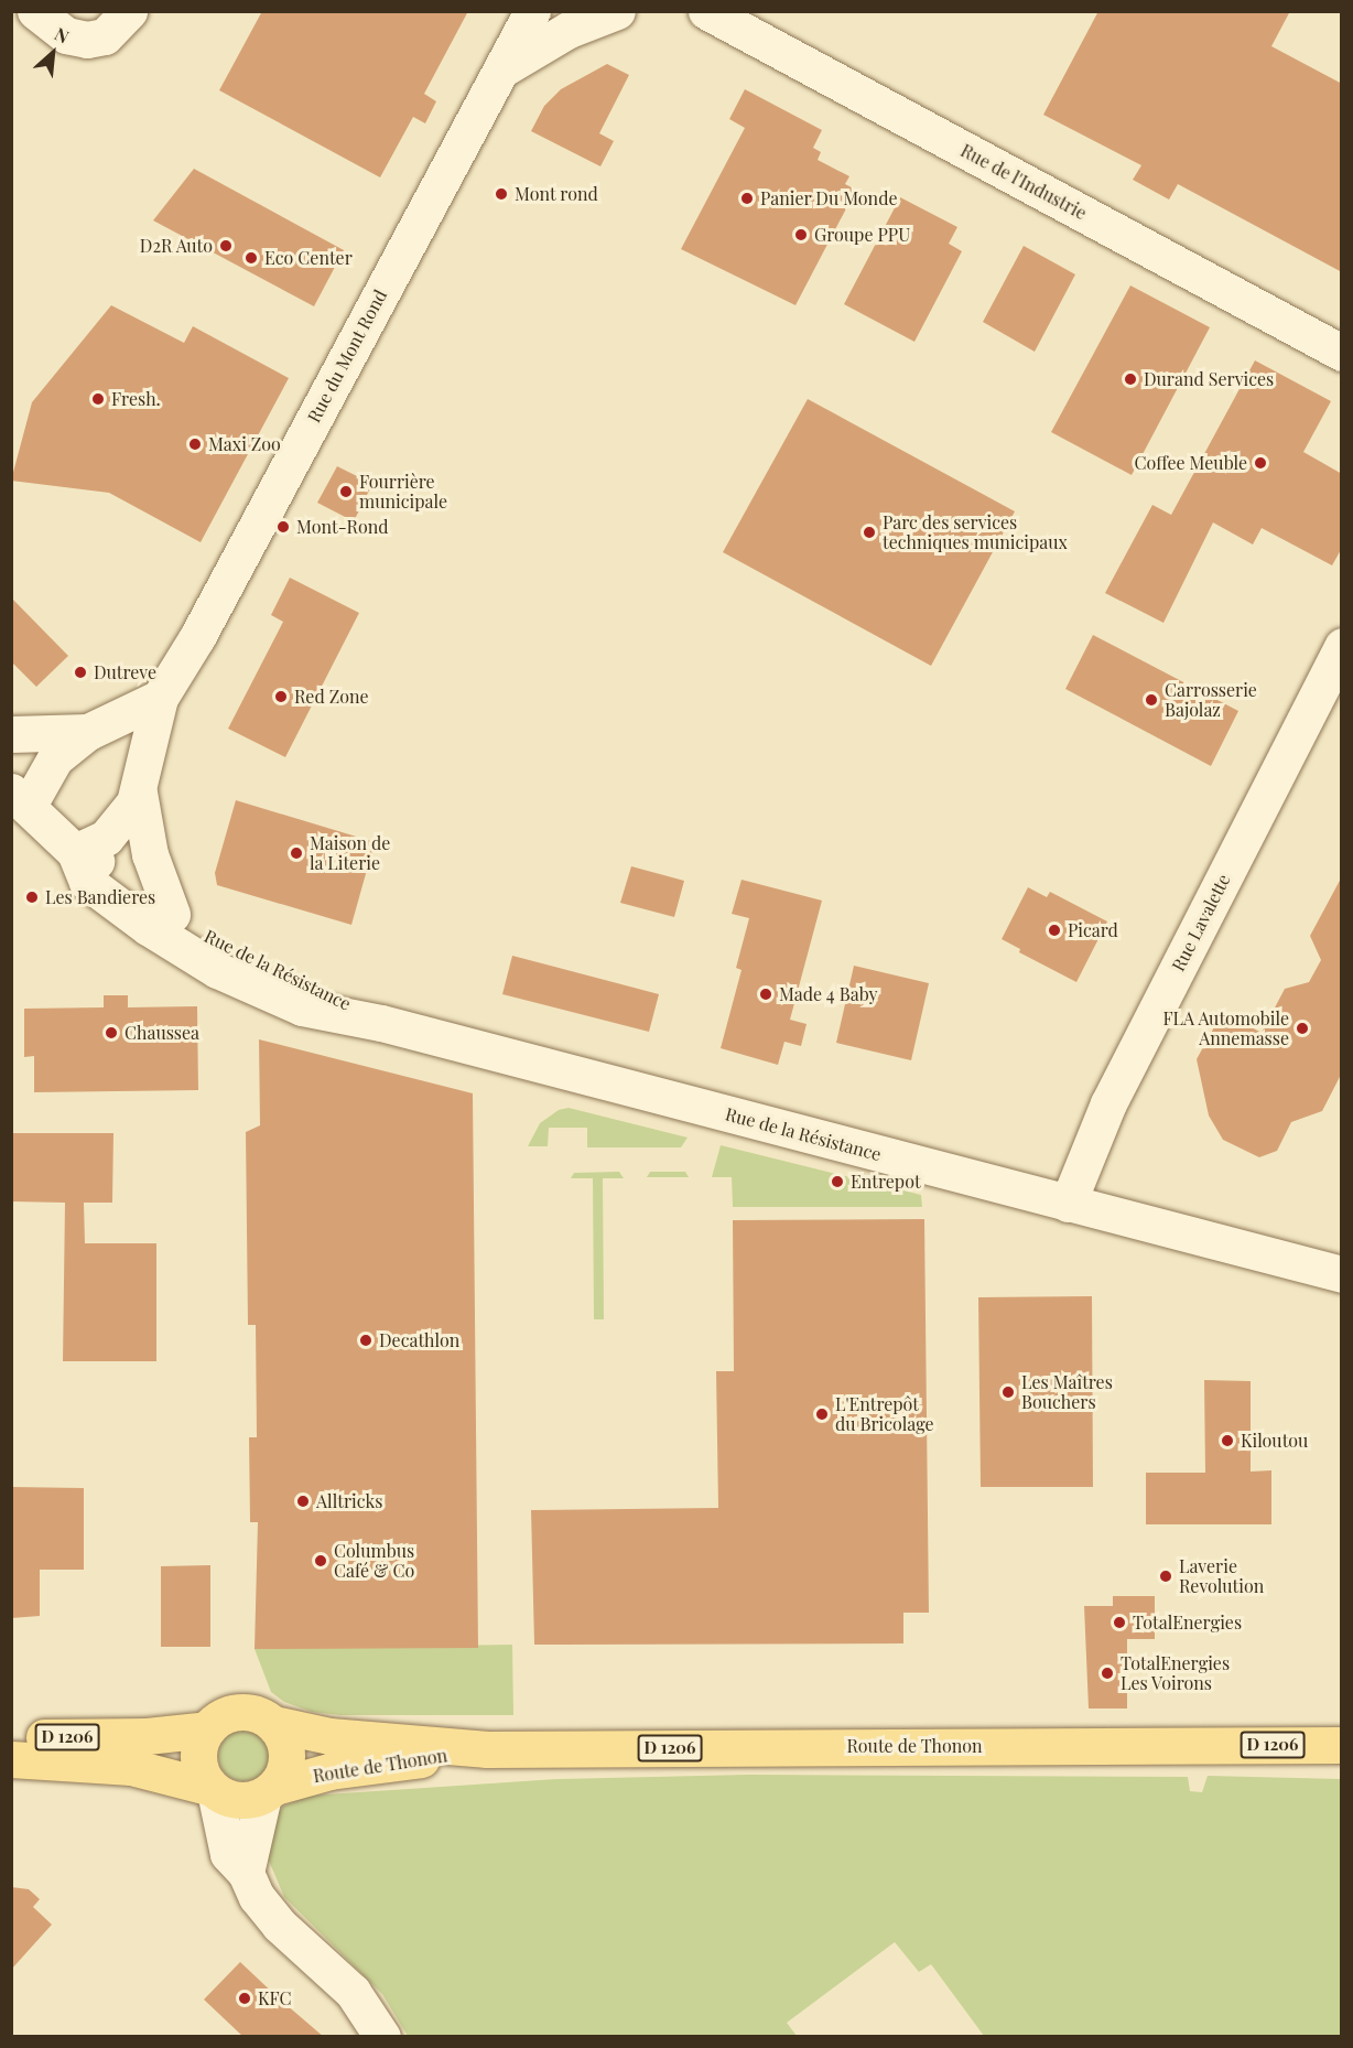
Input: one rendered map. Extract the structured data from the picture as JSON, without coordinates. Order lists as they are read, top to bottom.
{
  "streets": {
    "main road": ["D 1206", "Route de Thonon"],
    "street": [
      "Rue de l'Industrie",
      "Rue du Mont Rond",
      "Rue Lavalette",
      "Rue de la Résistance"
    ]
  },
  "crossings": [
    ["Rue du Mont Rond", "Rue de la Résistance"],
    ["Rue Lavalette", "Rue de la Résistance"],
    ["D 1206", "Route de Thonon"]
  ],
  "places": [
    "Mont rond",
    "Panier Du Monde",
    "Groupe PPU",
    "D2R Auto",
    "Eco Center",
    "Durand Services",
    "Fresh.",
    "Maxi Zoo",
    "Coffee Meuble",
    "Fourrière municipale",
    "Mont-Rond",
    "Parc des services techniques municipaux",
    "Dutreve",
    "Red Zone",
    "Carrosserie Bajolaz",
    "Maison de la Literie",
    "Les Bandieres",
    "Picard",
    "Made 4 Baby",
    "FLA Automobile Annemasse",
    "Chaussea",
    "Entrepot",
    "Decathlon",
    "Les Maîtres Bouchers",
    "L'Entrepôt du Bricolage",
    "Kiloutou",
    "Alltricks",
    "Columbus Café & Co",
    "Laverie Revolution",
    "TotalEnergies",
    "TotalEnergies Les Voirons",
    "KFC"
  ],
  "north": "top right"
}
